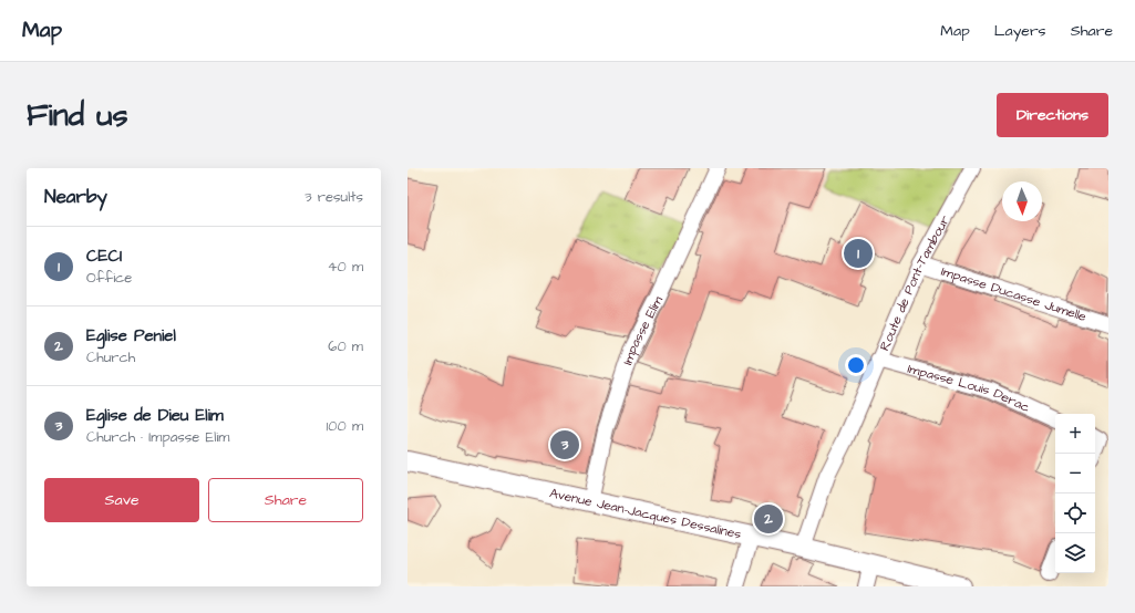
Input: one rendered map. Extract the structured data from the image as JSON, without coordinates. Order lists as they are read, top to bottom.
{
  "streets": {
    "street": [
      "Route de Pont-Tambour",
      "Impasse Ducasse Jumelle",
      "Impasse Elim",
      "Impasse Louis Derac",
      "Avenue Jean-Jacques Dessalines"
    ]
  },
  "crossings": [
    ["Route de Pont-Tambour", "Impasse Ducasse Jumelle"],
    ["Route de Pont-Tambour", "Impasse Louis Derac"],
    ["Route de Pont-Tambour", "Avenue Jean-Jacques Dessalines"],
    ["Impasse Elim", "Avenue Jean-Jacques Dessalines"]
  ],
  "north": "bottom",
  "page": {
    "header": "Map",
    "nav": ["Map", "Layers", "Share"],
    "buttons": [
      "Directions",
      ["Save", "Share"]
    ],
    "title": "Find us",
    "heading": ["Nearby", "3 results"],
    "list": [
      {
        "mark": "1",
        "name": "CECI",
        "note": "Office",
        "value": "40 m"
      },
      {
        "mark": "2",
        "name": "Eglise Peniel",
        "note": "Church",
        "value": "60 m"
      },
      {
        "mark": "3",
        "name": "Eglise de Dieu Elim",
        "note": "Church · Impasse Elim",
        "value": "100 m"
      }
    ],
    "pins": ["1", "3", "2"],
    "map_buttons": ["+", "−"]
  }
}
